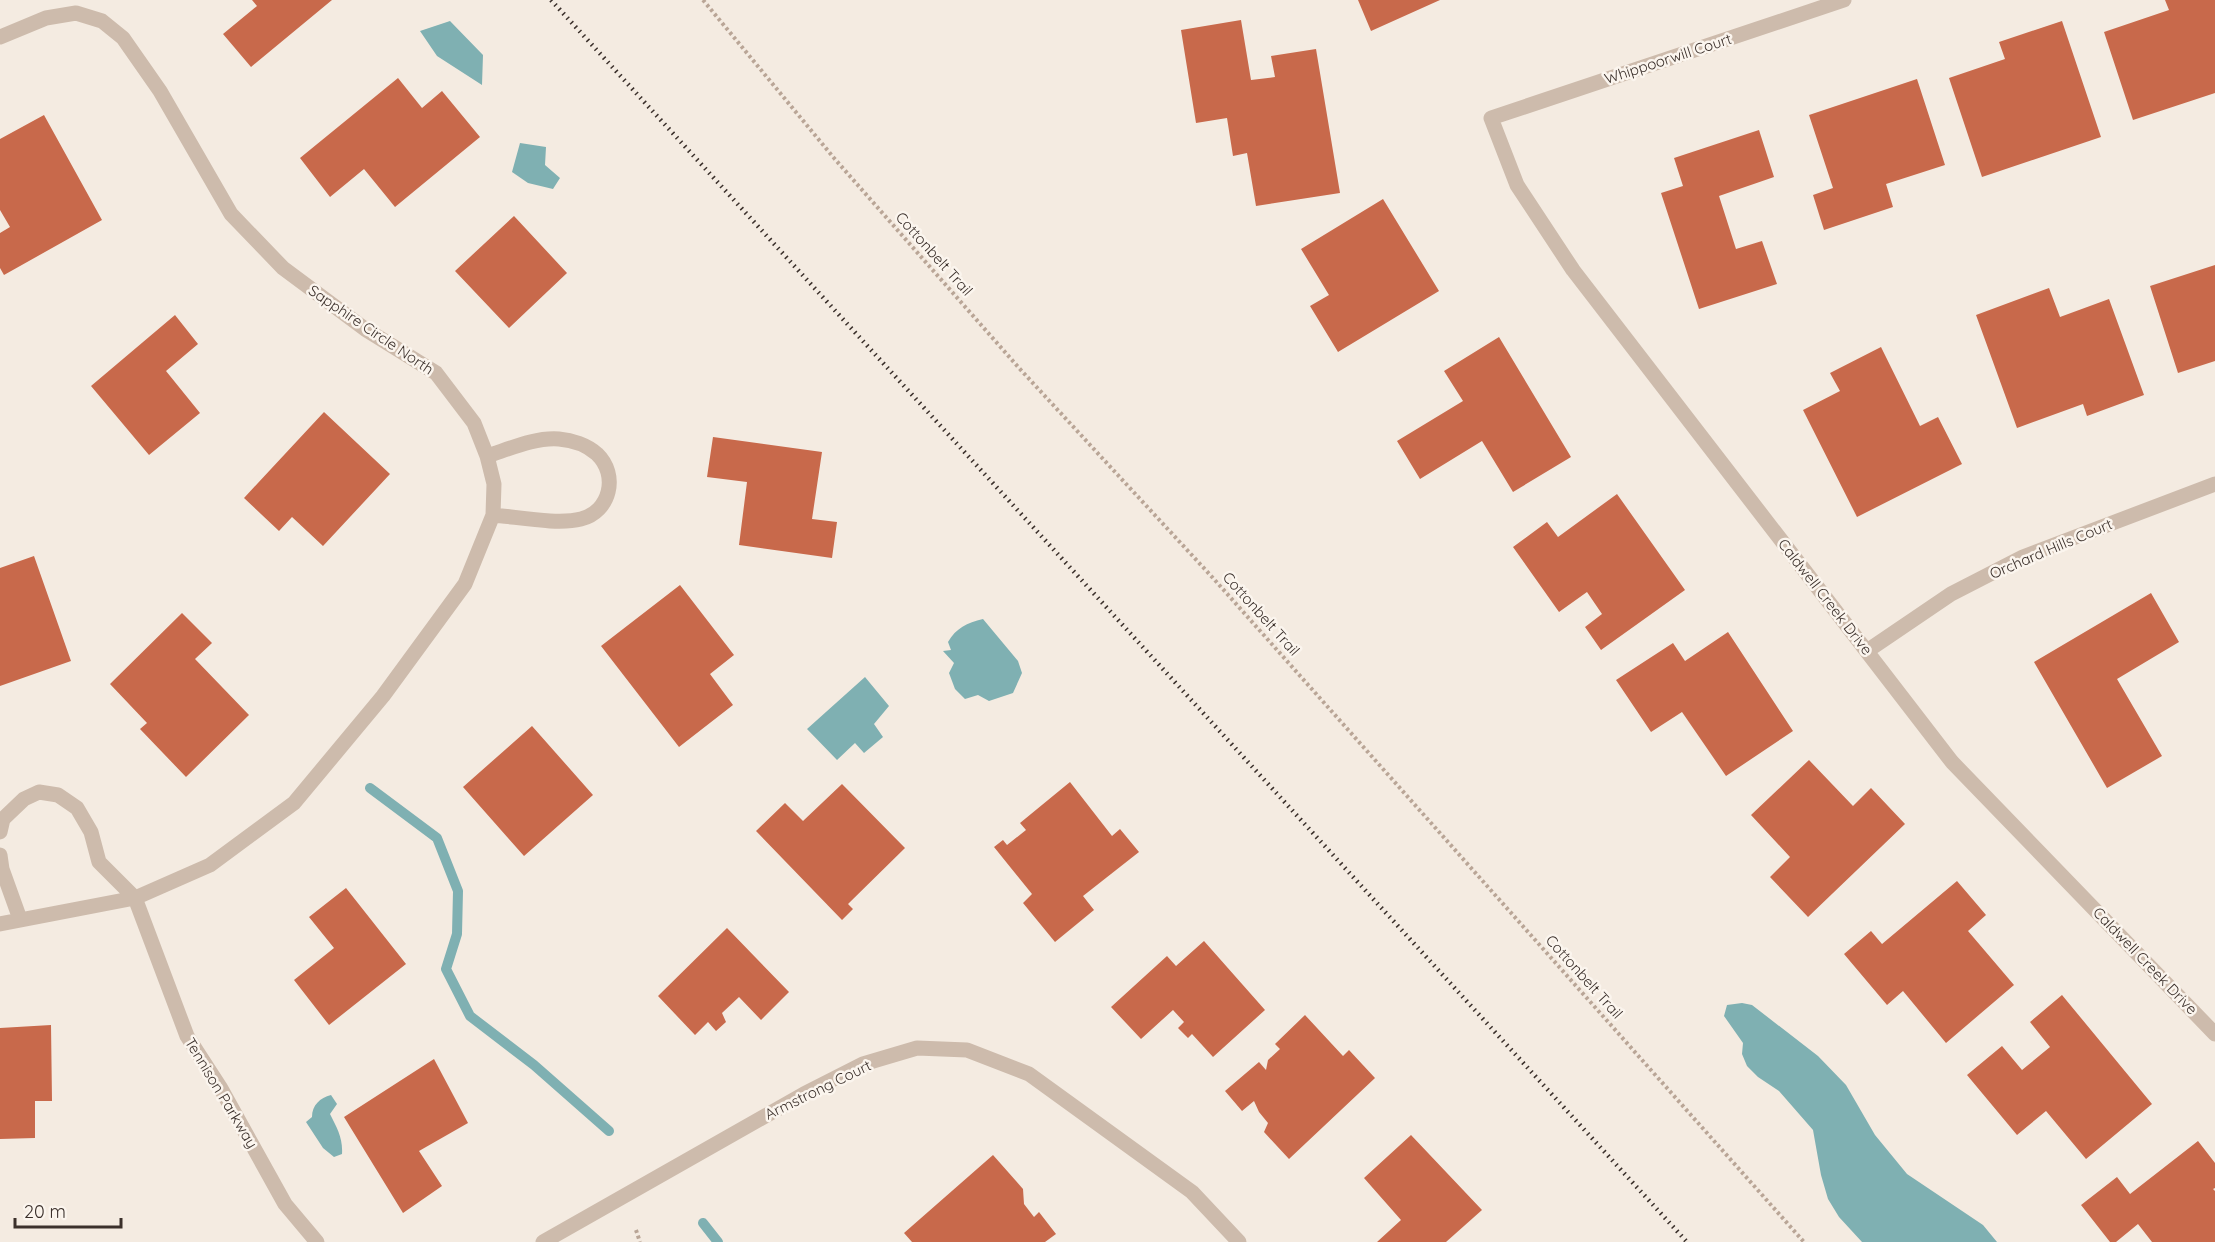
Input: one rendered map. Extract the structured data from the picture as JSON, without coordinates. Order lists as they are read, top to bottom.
{
  "streets": {
    "street": [
      "Whippoorwill Court",
      "Sapphire Circle North",
      "Orchard Hills Court",
      "Caldwell Creek Drive",
      "Armstrong Court",
      "Tennison Parkway"
    ],
    "path": ["Cottonbelt Trail"]
  },
  "crossings": [
    ["Whippoorwill Court", "Caldwell Creek Drive"],
    ["Sapphire Circle North", "Tennison Parkway"],
    ["Orchard Hills Court", "Caldwell Creek Drive"]
  ],
  "scale_bar": "20 m"
}
